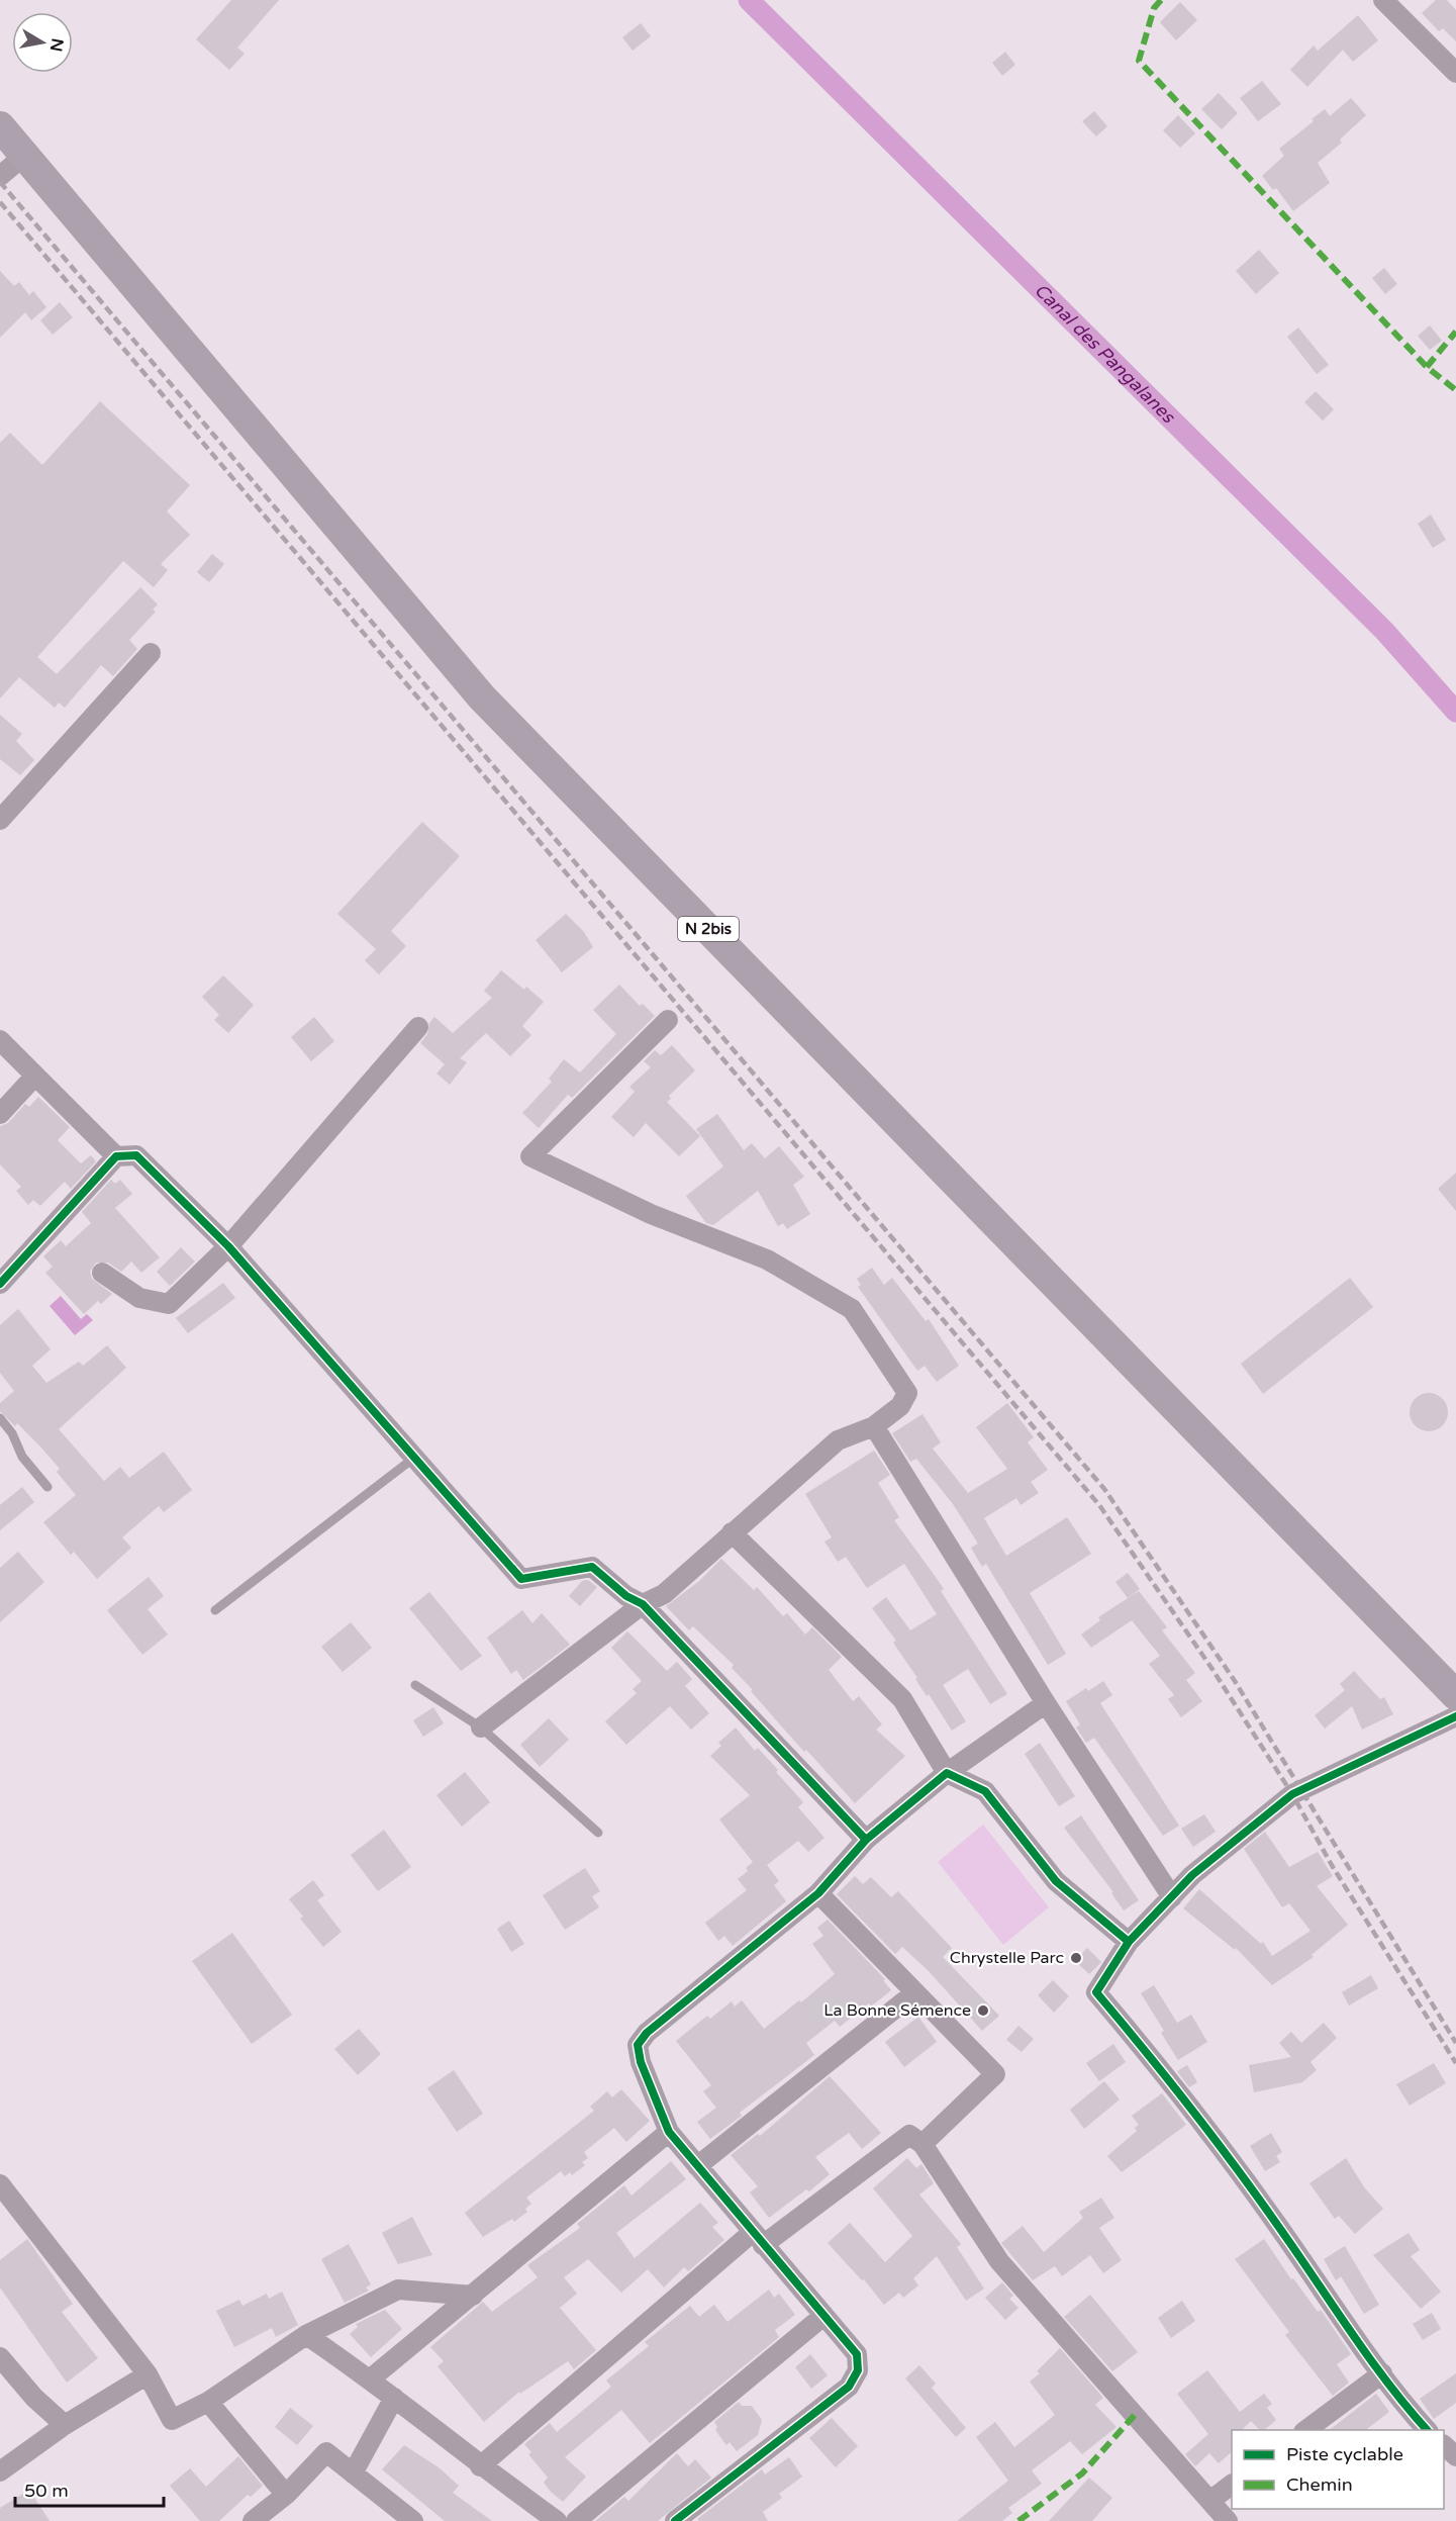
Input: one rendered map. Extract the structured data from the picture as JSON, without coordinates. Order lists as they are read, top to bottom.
{
  "streets": {
    "main road": ["N 2bis"]
  },
  "water": ["Canal des Pangalanes"],
  "places": ["Chrystelle Parc", "La Bonne Sémence"],
  "legend": ["Piste cyclable", "Chemin"],
  "scale_bar": "50 m",
  "north": "right"
}
